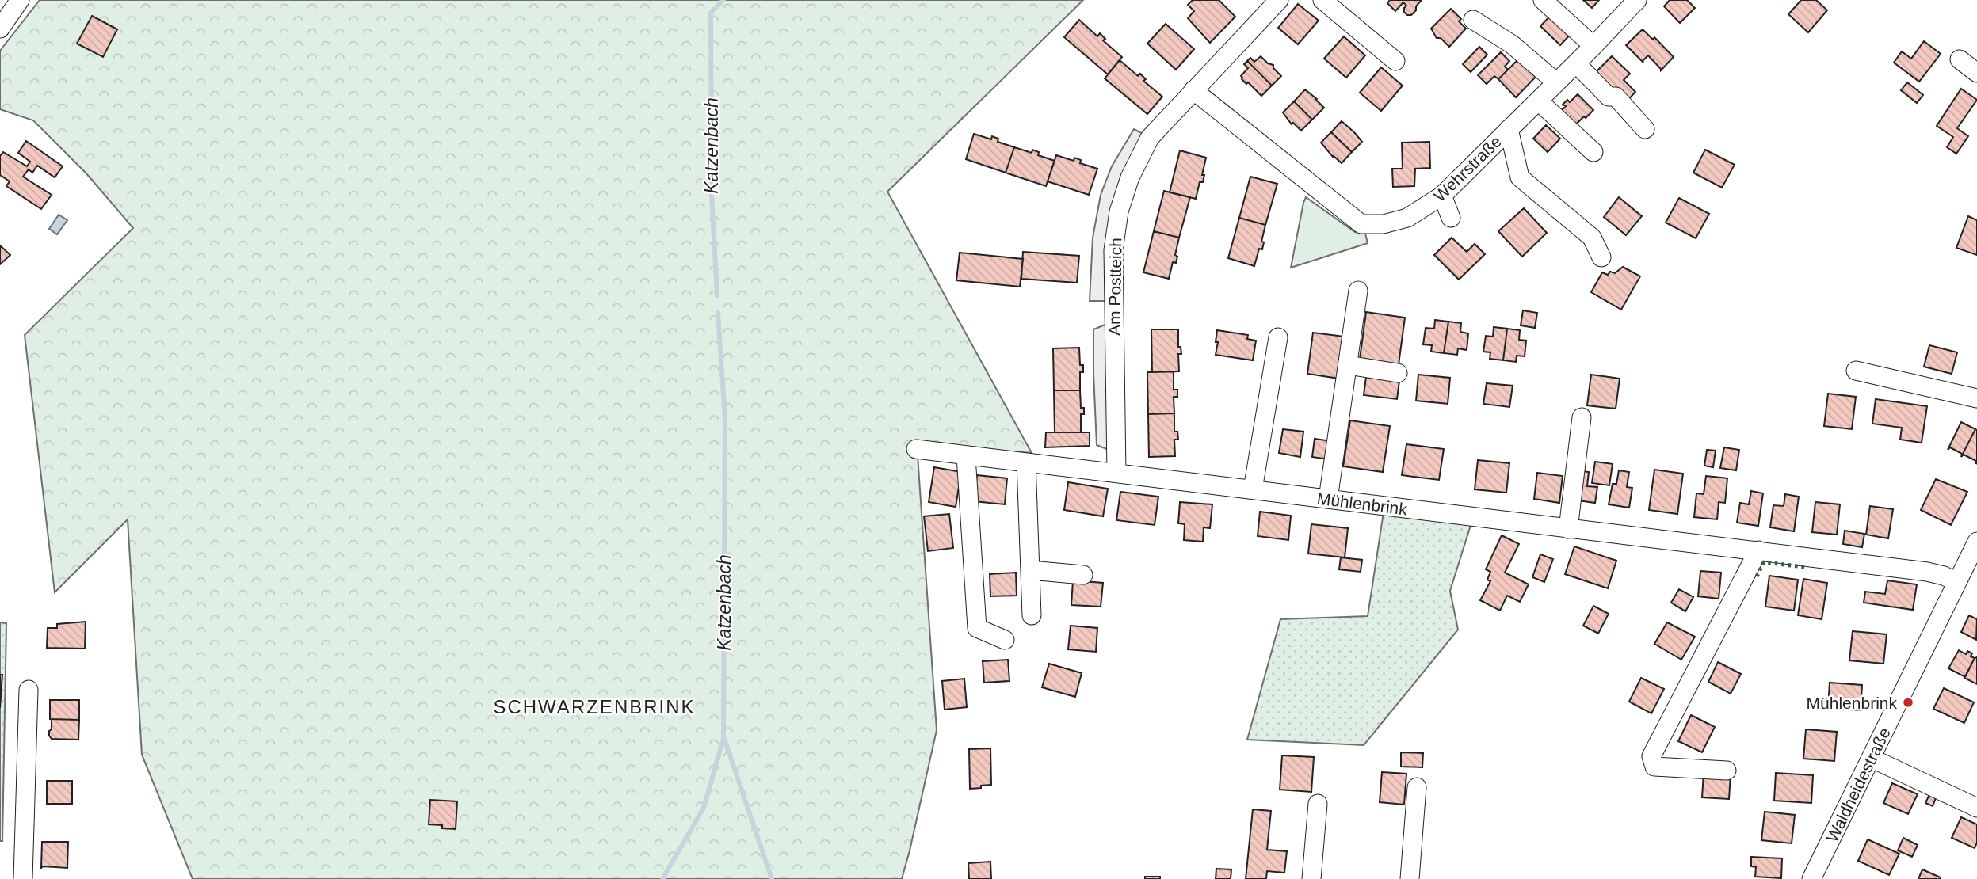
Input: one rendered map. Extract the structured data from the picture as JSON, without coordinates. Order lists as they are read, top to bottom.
{
  "streets": {
    "street": [
      "Wehrstraße",
      "Am Postteich",
      "Mühlenbrink",
      "Waldheidestraße"
    ]
  },
  "crossings": [
    ["Wehrstraße", "Am Postteich"],
    ["Am Postteich", "Mühlenbrink"],
    ["Mühlenbrink", "Waldheidestraße"]
  ],
  "districts": ["SCHWARZENBRINK"],
  "water": ["Katzenbach"],
  "places": ["Mühlenbrink"]
}
